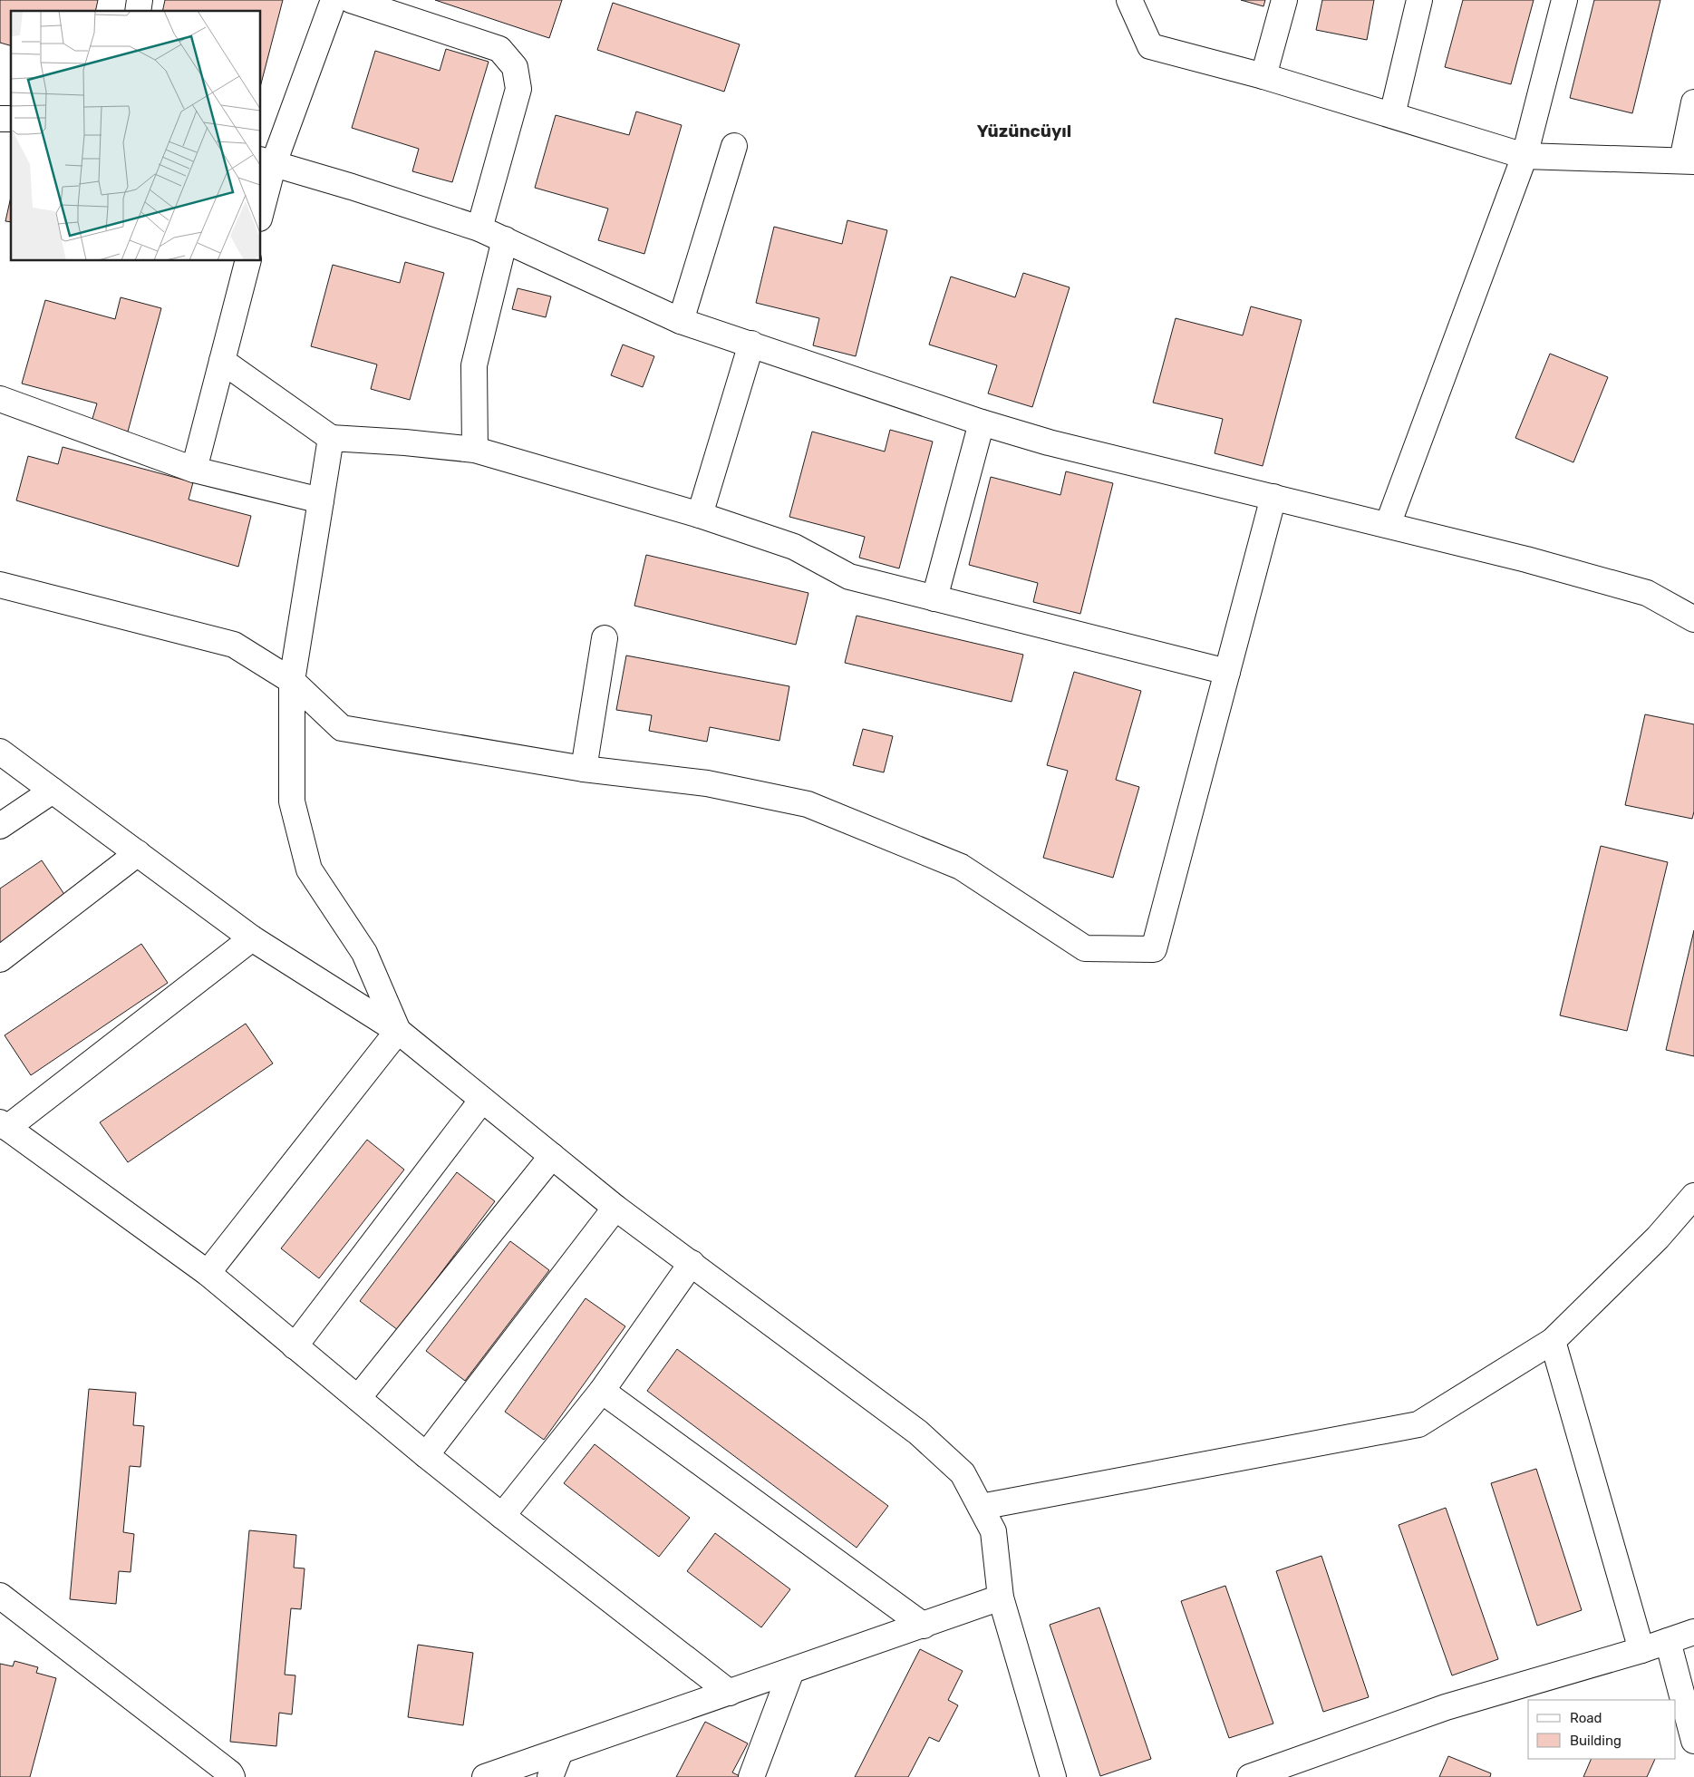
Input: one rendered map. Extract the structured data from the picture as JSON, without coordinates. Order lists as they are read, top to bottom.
{
  "districts": ["Yüzüncüyıl"],
  "legend": ["Road", "Building"]
}
